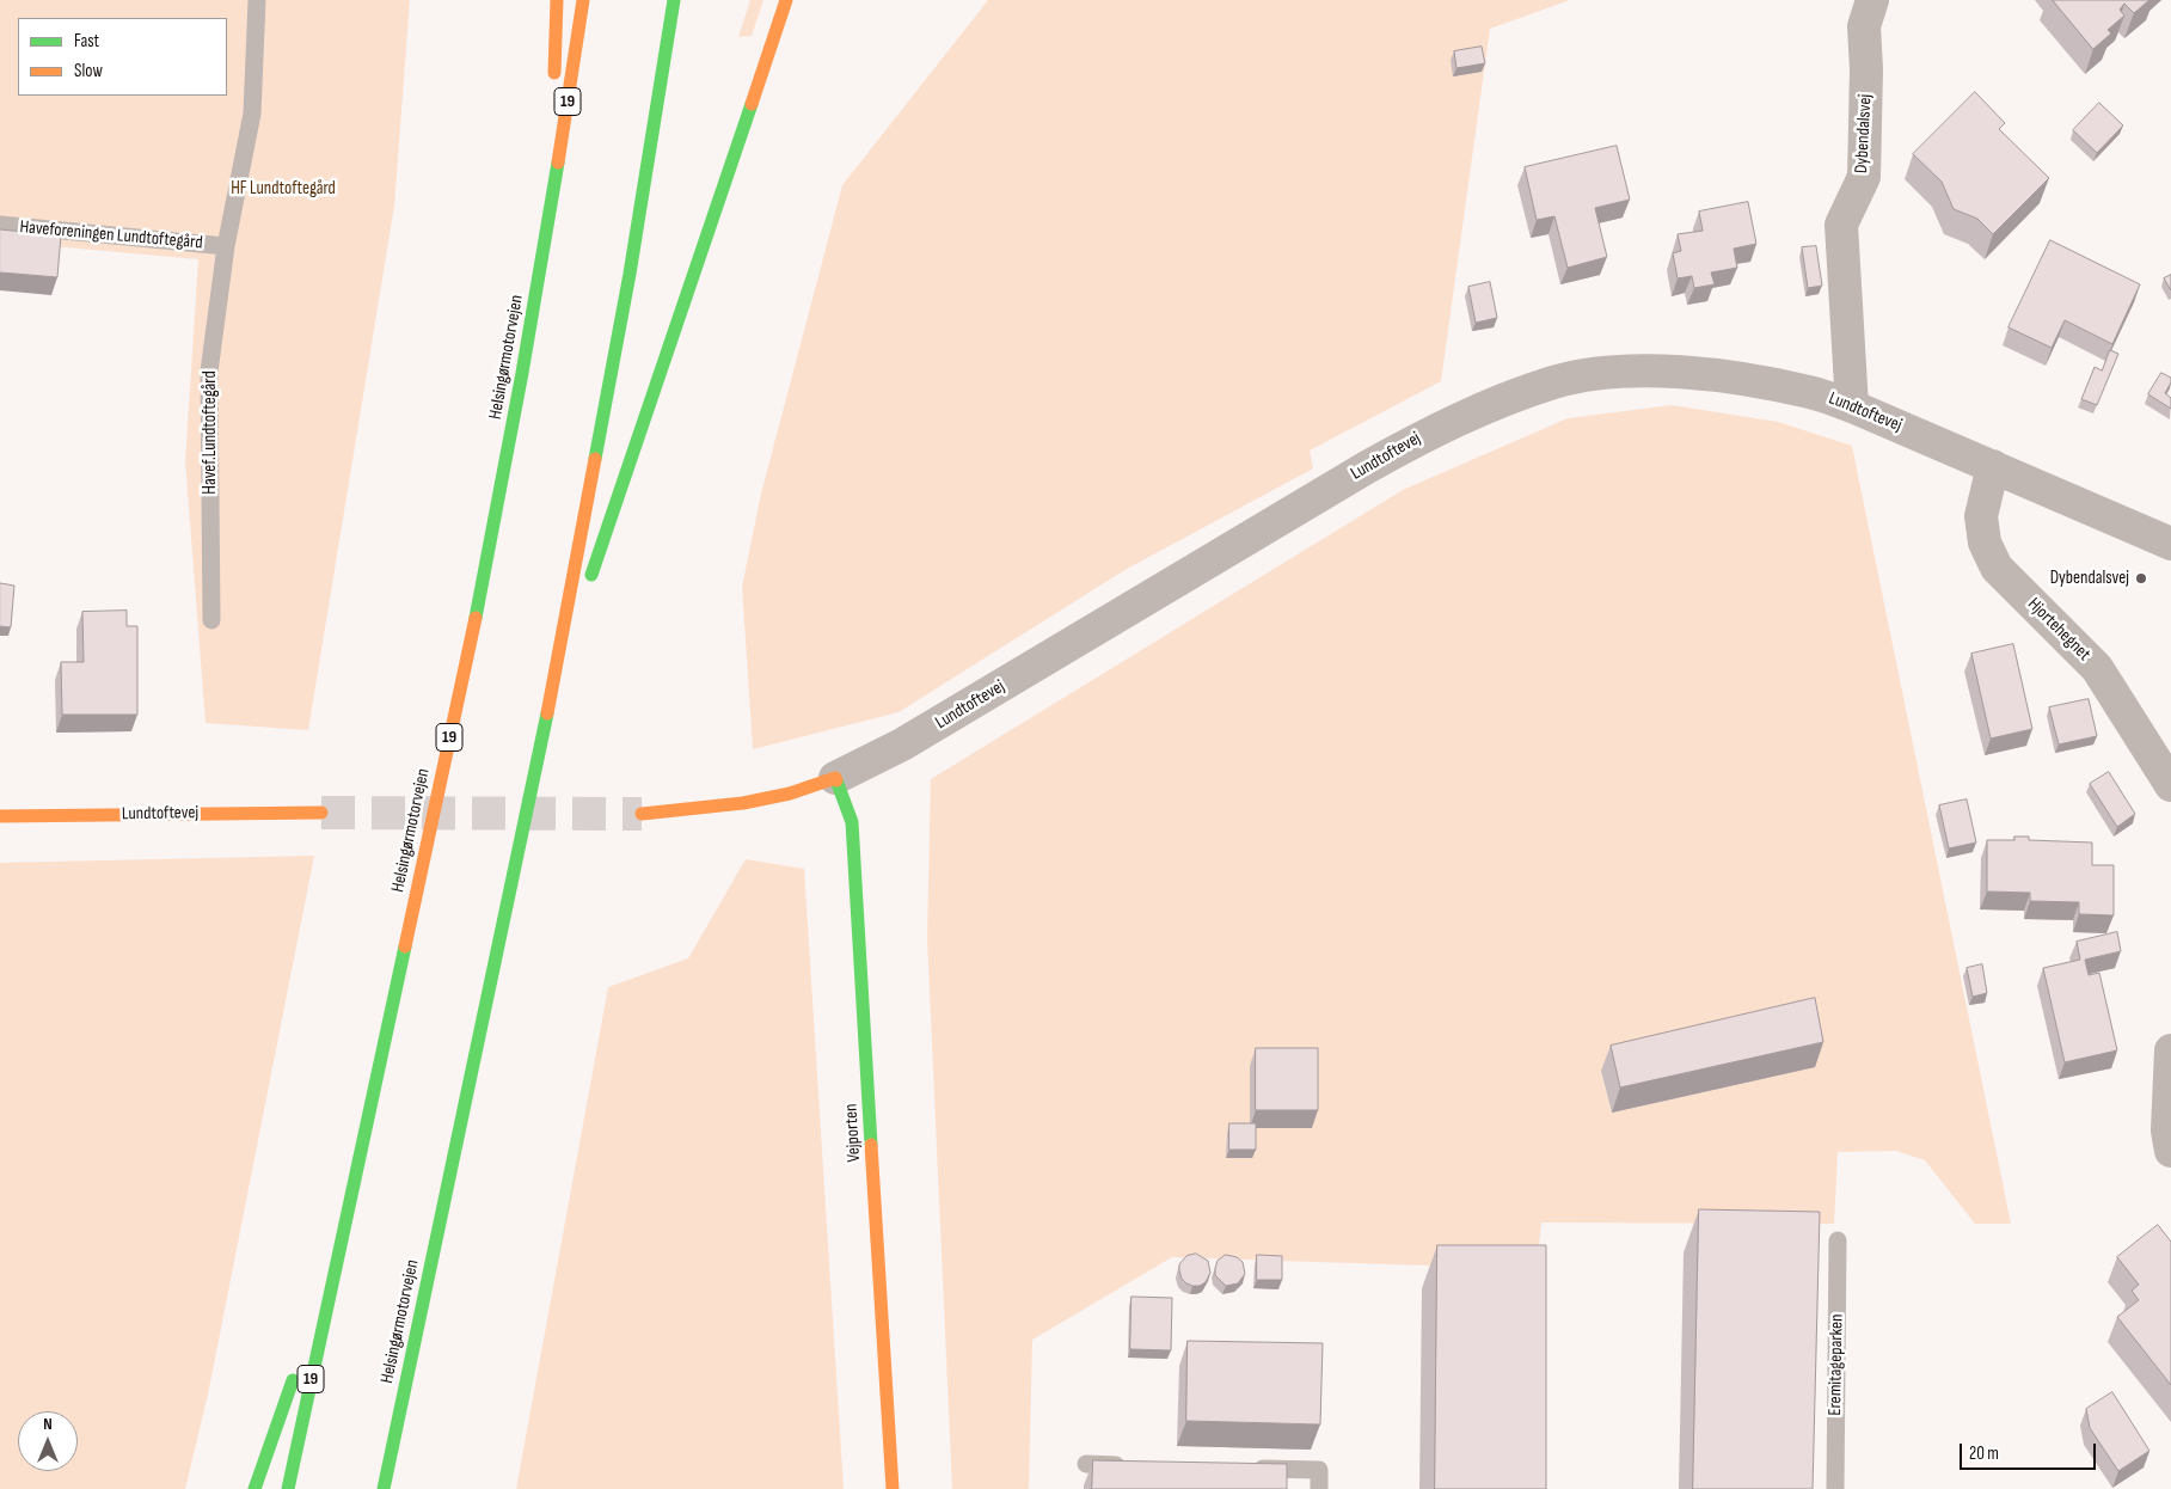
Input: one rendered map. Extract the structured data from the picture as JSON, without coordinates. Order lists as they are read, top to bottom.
{
  "streets": {
    "main road": [
      "19",
      "Helsingørmotorvejen",
      "Lundtoftevej",
      "Vejporten"
    ],
    "street": ["Dybendalsvej", "Hjortehegnet"],
    "lane": ["Haveforeningen Lundtoftegård", "Havef.Lundtoftegård", "Eremitageparken"]
  },
  "crossings": [
    ["Dybendalsvej", "Lundtoftevej"],
    ["Haveforeningen Lundtoftegård", "Havef.Lundtoftegård"],
    ["Lundtoftevej", "Hjortehegnet"],
    ["Lundtoftevej", "Vejporten"]
  ],
  "parks": ["HF Lundtoftegård"],
  "places": ["Dybendalsvej"],
  "legend": ["Fast", "Slow"],
  "scale_bar": "20 m",
  "north": "top"
}
